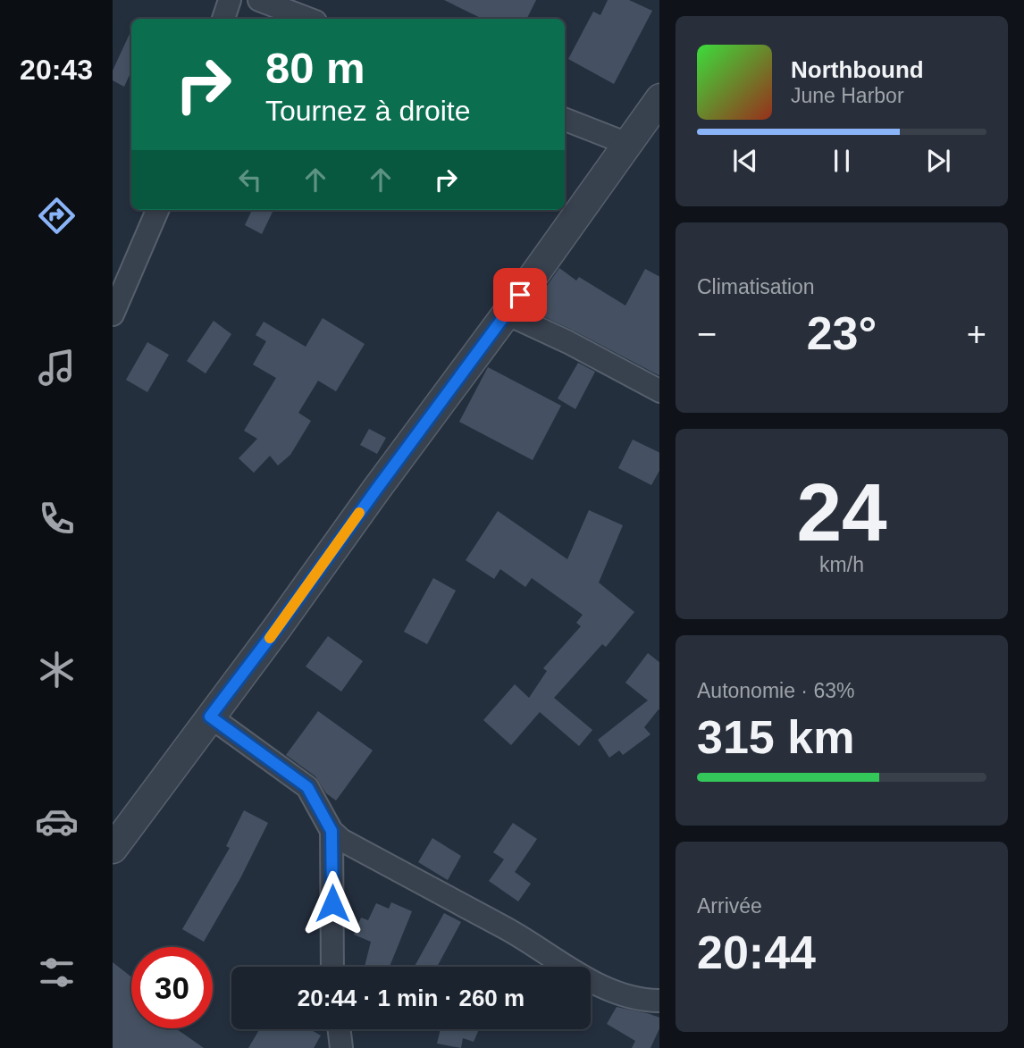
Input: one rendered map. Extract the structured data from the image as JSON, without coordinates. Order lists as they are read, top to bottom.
{
  "page": {
    "tabs": "20:43",
    "turn": ["80 m", "Tournez à droite"],
    "song": ["Northbound", "June Harbor"],
    "tile": [
      "Climatisation",
      ["24", "km/h"],
      ["Autonomie · 63%", "315 km"],
      ["Arrivée", "20:44"]
    ],
    "heat": ["−", "23°", "+"],
    "limit": "30",
    "trip": "20:44 · 1 min · 260 m"
  }
}
